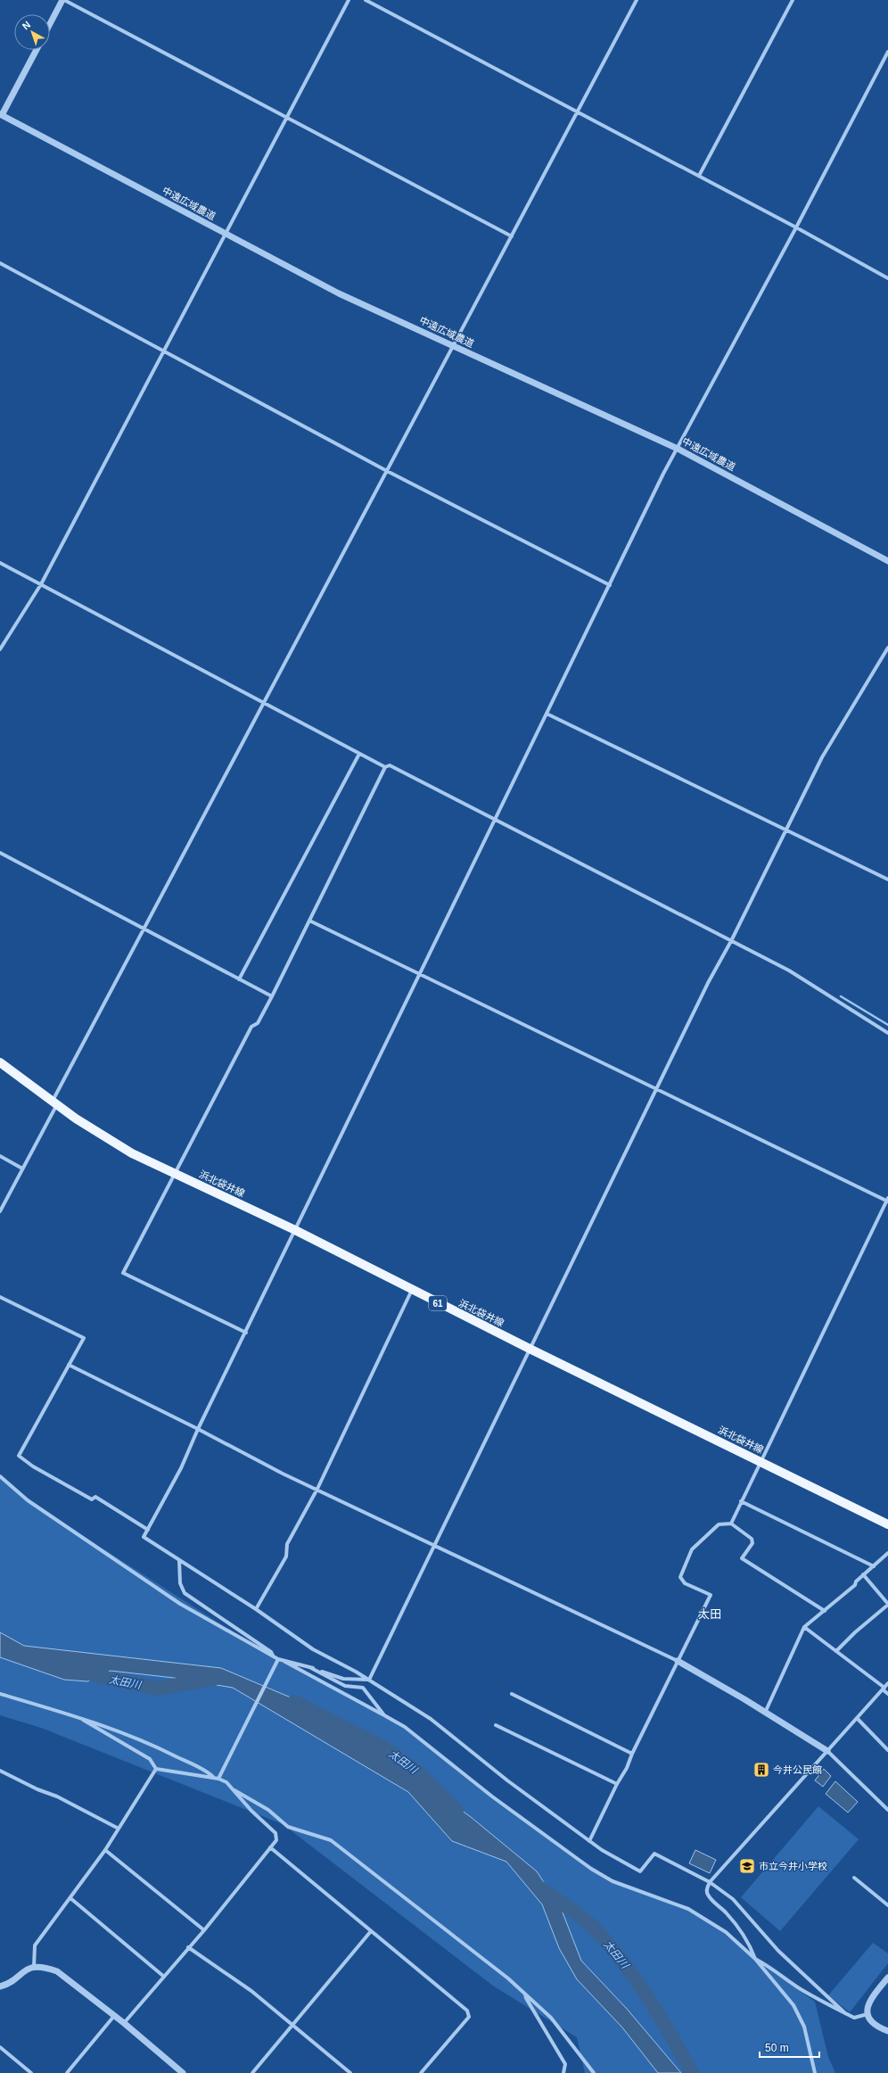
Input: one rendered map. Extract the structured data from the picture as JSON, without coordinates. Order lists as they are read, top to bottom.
{
  "streets": {
    "main road": ["浜北袋井線", "61"],
    "street": ["中遠広域農道"]
  },
  "districts": ["太田"],
  "water": ["太田川"],
  "places": {
    "building": ["今井公民館"],
    "school or university": ["市立今井小学校"]
  },
  "scale_bar": "50 m",
  "north": "top left"
}
